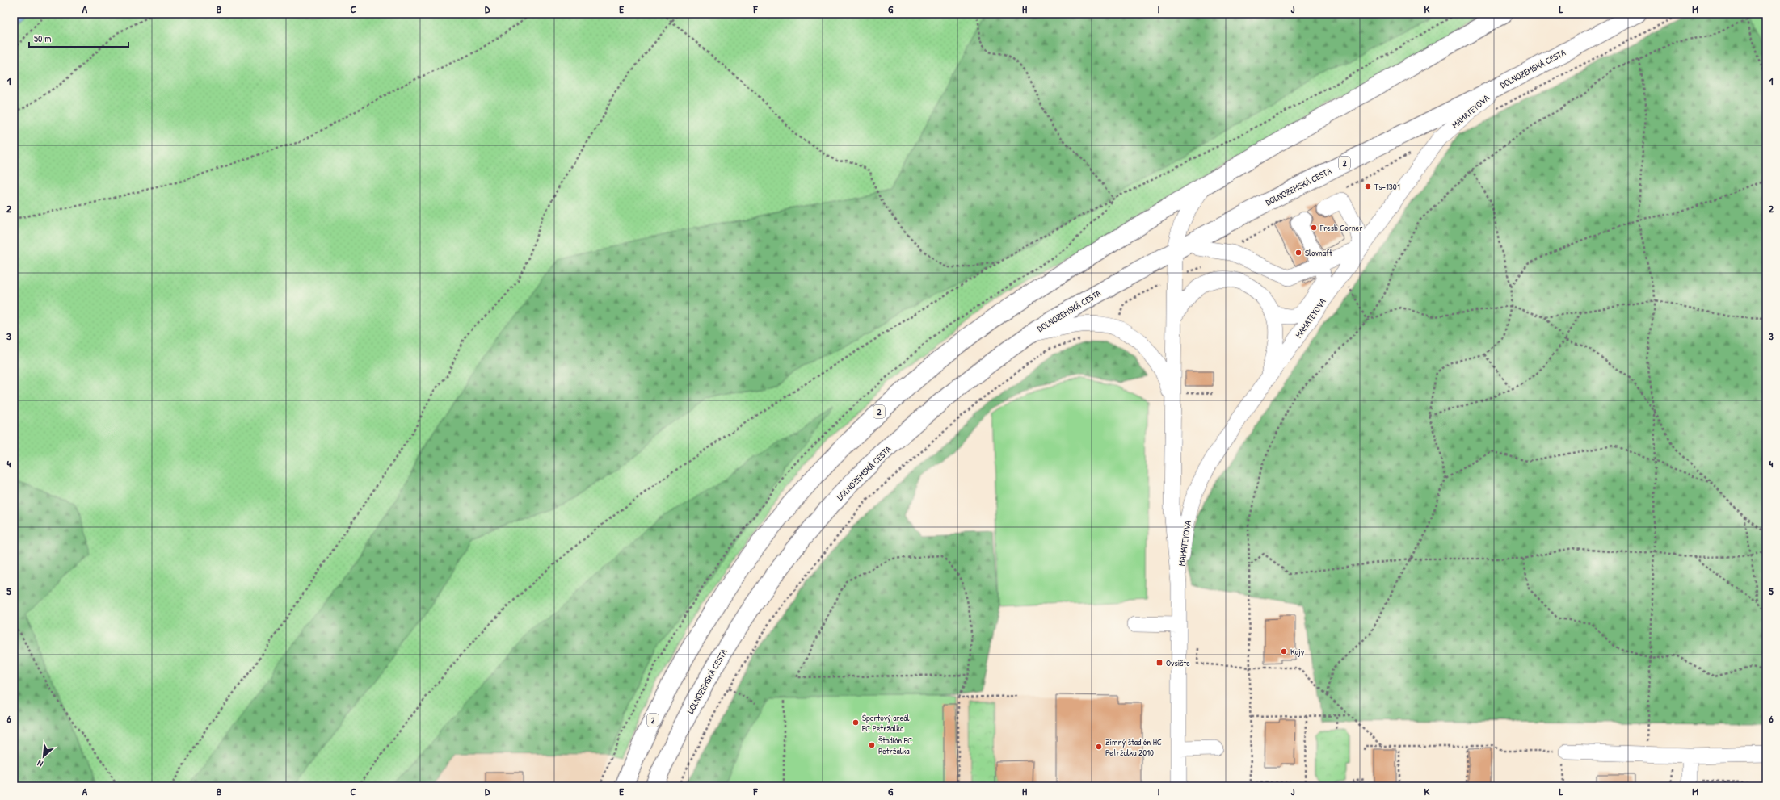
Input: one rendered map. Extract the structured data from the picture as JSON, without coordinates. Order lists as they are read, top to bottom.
{
  "streets": {
    "main road": ["DOLNOZEMSKÁ CESTA", "2"],
    "street": ["MAMATEYOVA"]
  },
  "crossings": [
    ["DOLNOZEMSKÁ CESTA", "MAMATEYOVA"],
    ["MAMATEYOVA", "2"]
  ],
  "places": {
    "other": [
      "Ts-1301",
      "Fresh Corner",
      "Slovnaft",
      "Kajy",
      "Športový areál FC Petržalka",
      "Štadión FC Petržalka",
      "Zimný štadión HC Petržalka 2010"
    ],
    "transit": ["Ovsište"]
  },
  "scale_bar": "50 m",
  "north": "bottom left",
  "grid": {
    "columns": [
      "A",
      "B",
      "C",
      "D",
      "E",
      "F",
      "G",
      "H",
      "I",
      "J",
      "K",
      "L",
      "M"
    ],
    "rows": [
      "1",
      "2",
      "3",
      "4",
      "5",
      "6"
    ]
  }
}
